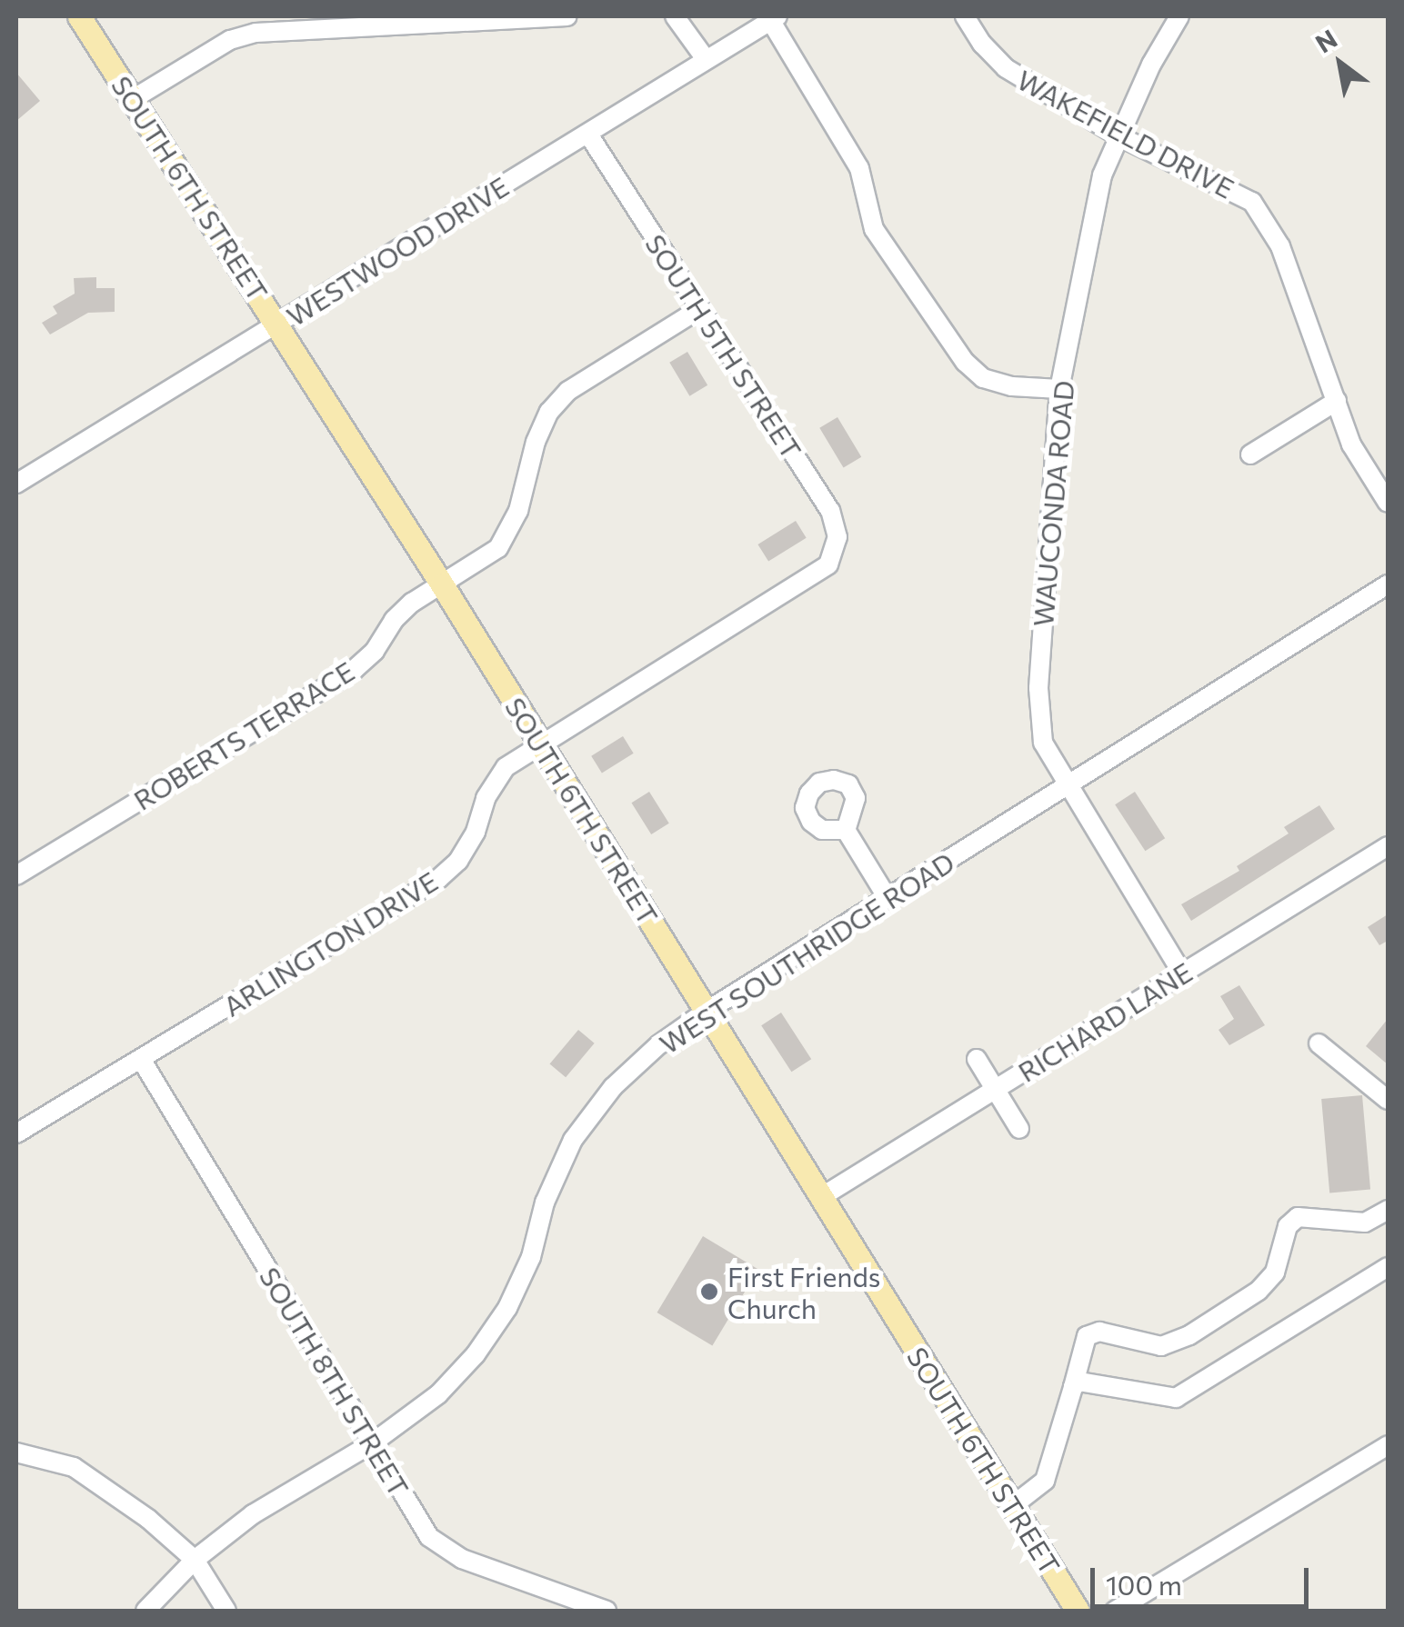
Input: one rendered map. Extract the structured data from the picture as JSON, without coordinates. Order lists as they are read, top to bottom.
{
  "streets": {
    "main road": ["SOUTH 6TH STREET"],
    "street": [
      "WAKEFIELD DRIVE",
      "WESTWOOD DRIVE",
      "SOUTH 5TH STREET",
      "WAUCONDA ROAD",
      "ROBERTS TERRACE",
      "ARLINGTON DRIVE",
      "WEST SOUTHRIDGE ROAD",
      "RICHARD LANE",
      "SOUTH 8TH STREET"
    ]
  },
  "crossings": [
    ["WAKEFIELD DRIVE", "WAUCONDA ROAD"],
    ["SOUTH 6TH STREET", "WESTWOOD DRIVE"],
    ["SOUTH 6TH STREET", "ROBERTS TERRACE"],
    ["SOUTH 6TH STREET", "ARLINGTON DRIVE"],
    ["SOUTH 6TH STREET", "WEST SOUTHRIDGE ROAD"],
    ["SOUTH 6TH STREET", "RICHARD LANE"],
    ["WESTWOOD DRIVE", "SOUTH 5TH STREET"],
    ["SOUTH 5TH STREET", "ROBERTS TERRACE"],
    ["SOUTH 5TH STREET", "ARLINGTON DRIVE"],
    ["WAUCONDA ROAD", "WEST SOUTHRIDGE ROAD"],
    ["WAUCONDA ROAD", "RICHARD LANE"],
    ["ARLINGTON DRIVE", "SOUTH 8TH STREET"],
    ["WEST SOUTHRIDGE ROAD", "SOUTH 8TH STREET"]
  ],
  "places": ["First Friends Church"],
  "scale_bar": "100 m",
  "north": "top left"
}
